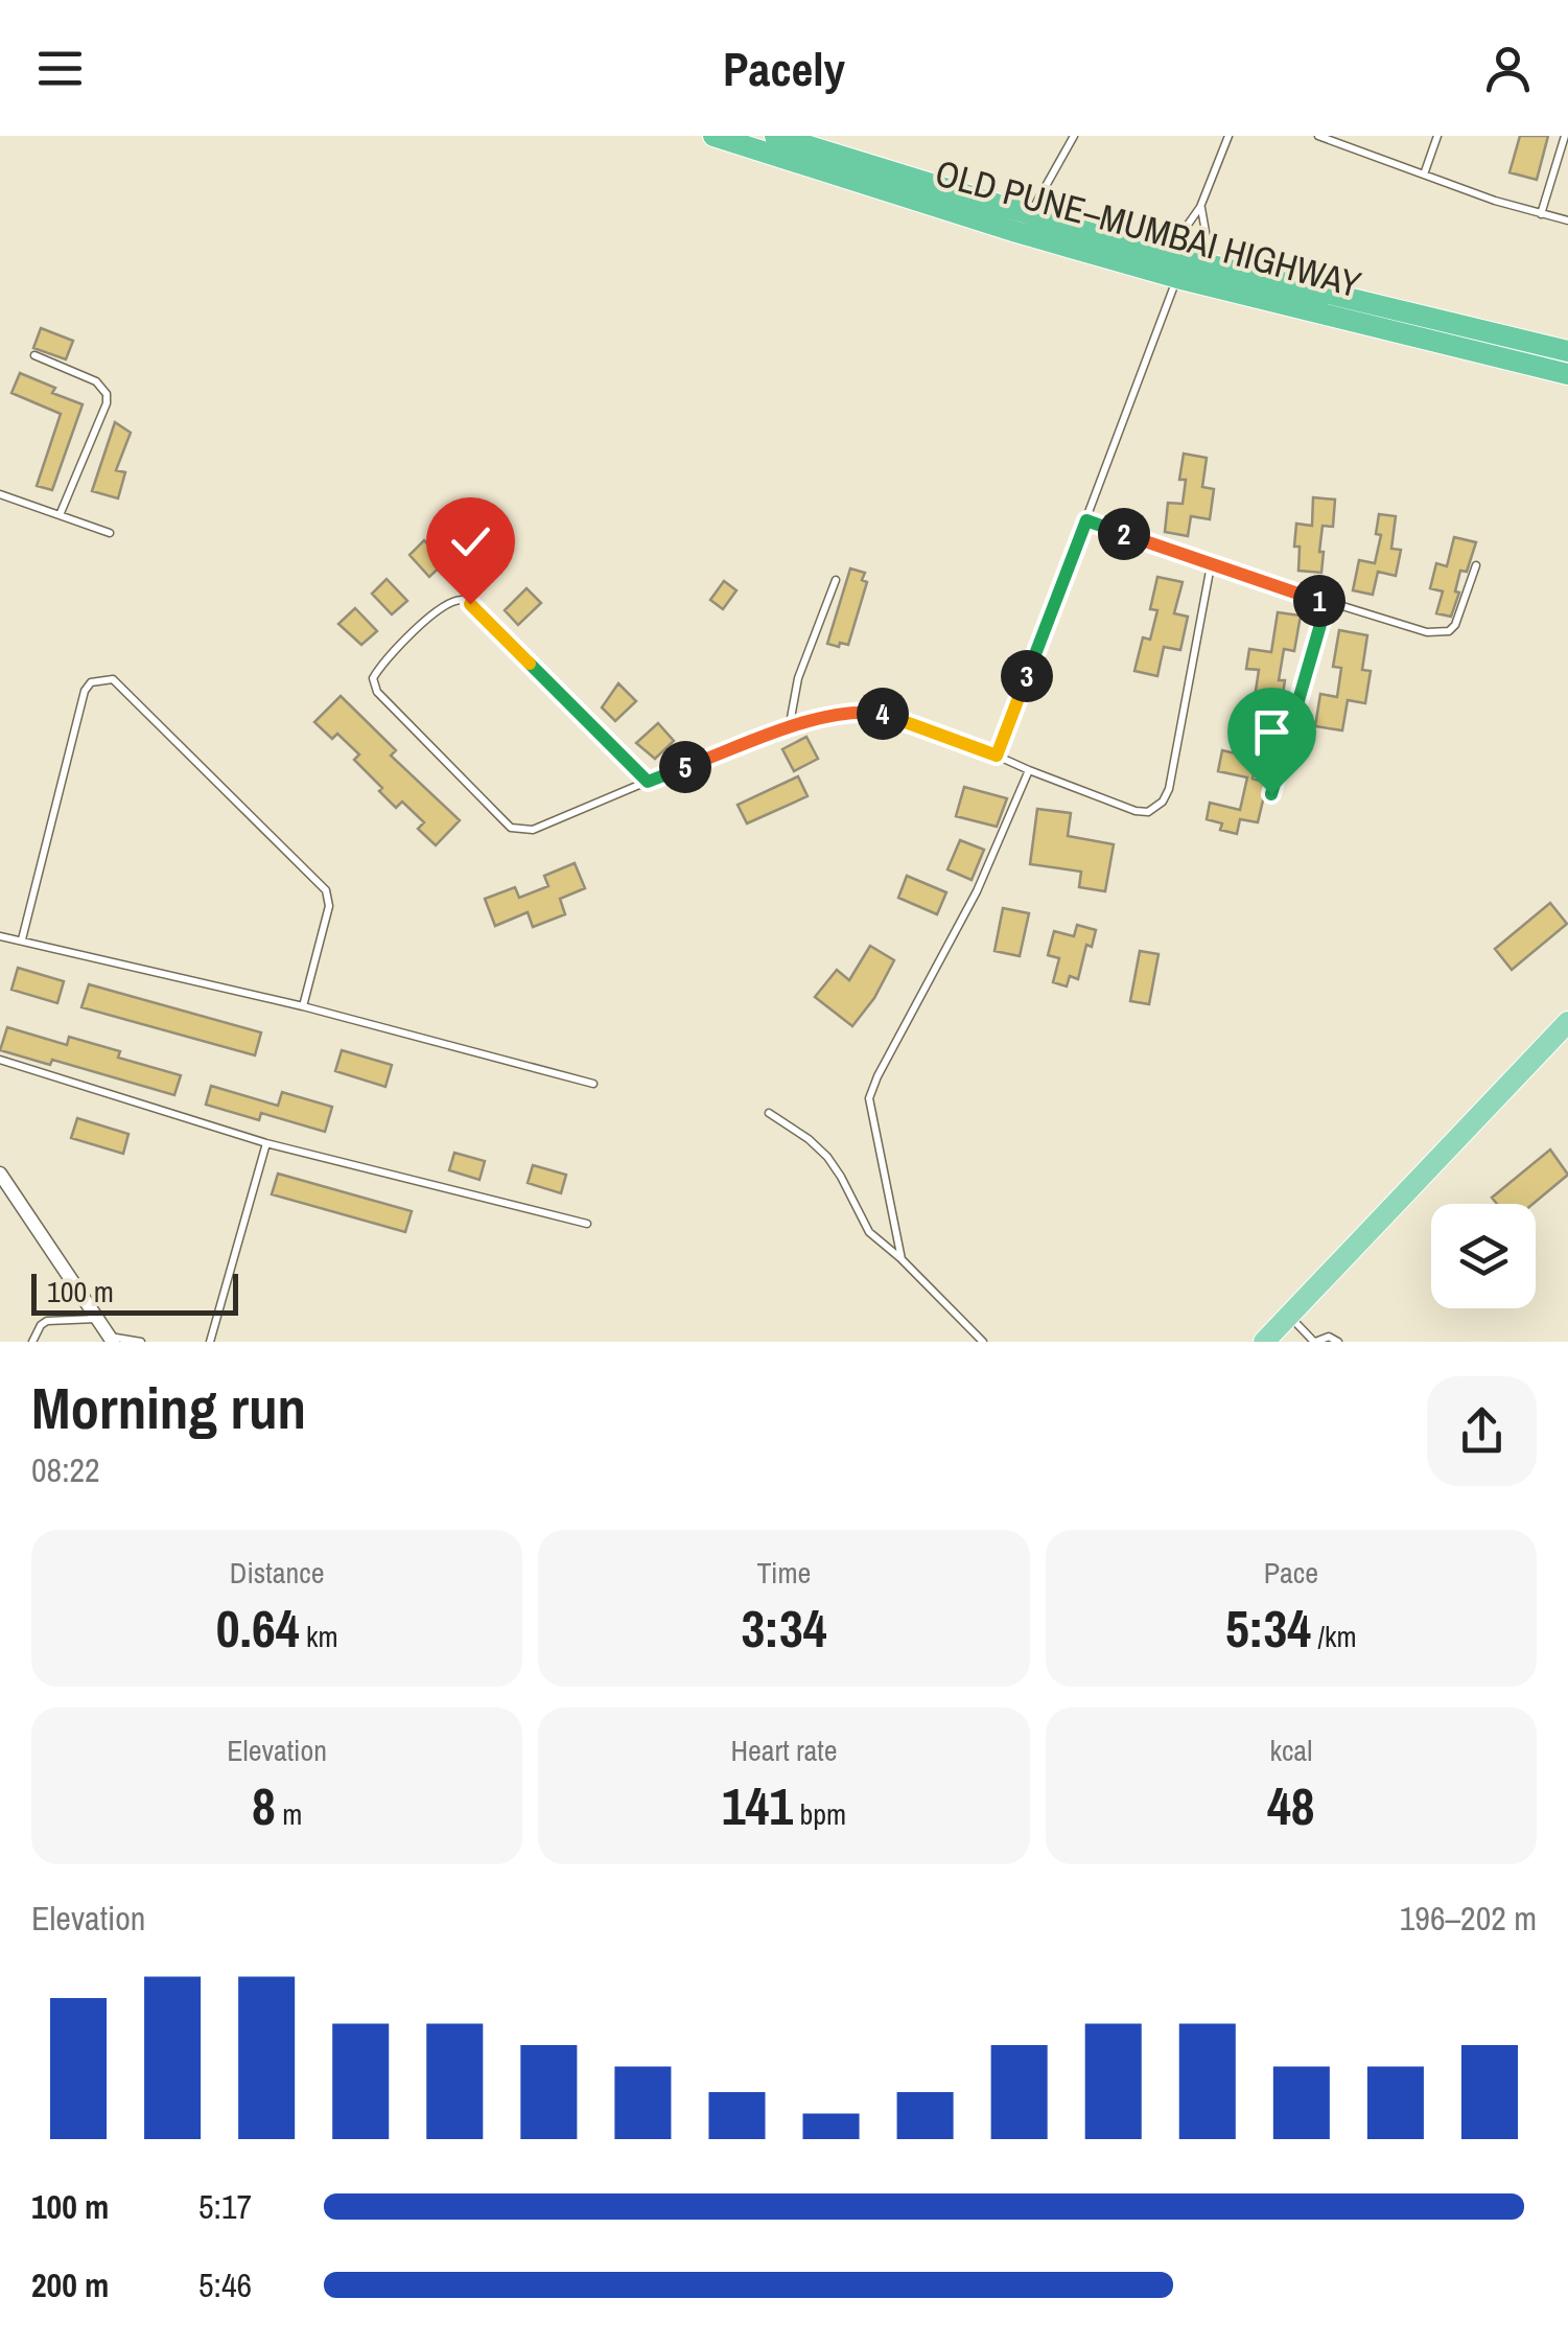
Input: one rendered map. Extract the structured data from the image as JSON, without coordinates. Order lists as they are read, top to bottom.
{
  "streets": {
    "highway": ["OLD PUNE–MUMBAI HIGHWAY"]
  },
  "scale_bar": "100 m",
  "page": {
    "header": "Pacely",
    "pins": [
      "2",
      "1",
      "3",
      "4",
      "5"
    ],
    "scale": "100 m",
    "heading": ["Morning run", "08:22"],
    "stats": [
      ["Distance", "0.64 km"],
      ["Time", "3:34"],
      ["Pace", "5:34 /km"],
      ["Elevation", "8 m"],
      ["Heart rate", "141 bpm"],
      ["kcal", "48"]
    ],
    "chart": ["Elevation", "196–202 m"],
    "list": [
      {
        "name": "100 m",
        "note": "5:17"
      },
      {
        "name": "200 m",
        "note": "5:46"
      }
    ]
  }
}
